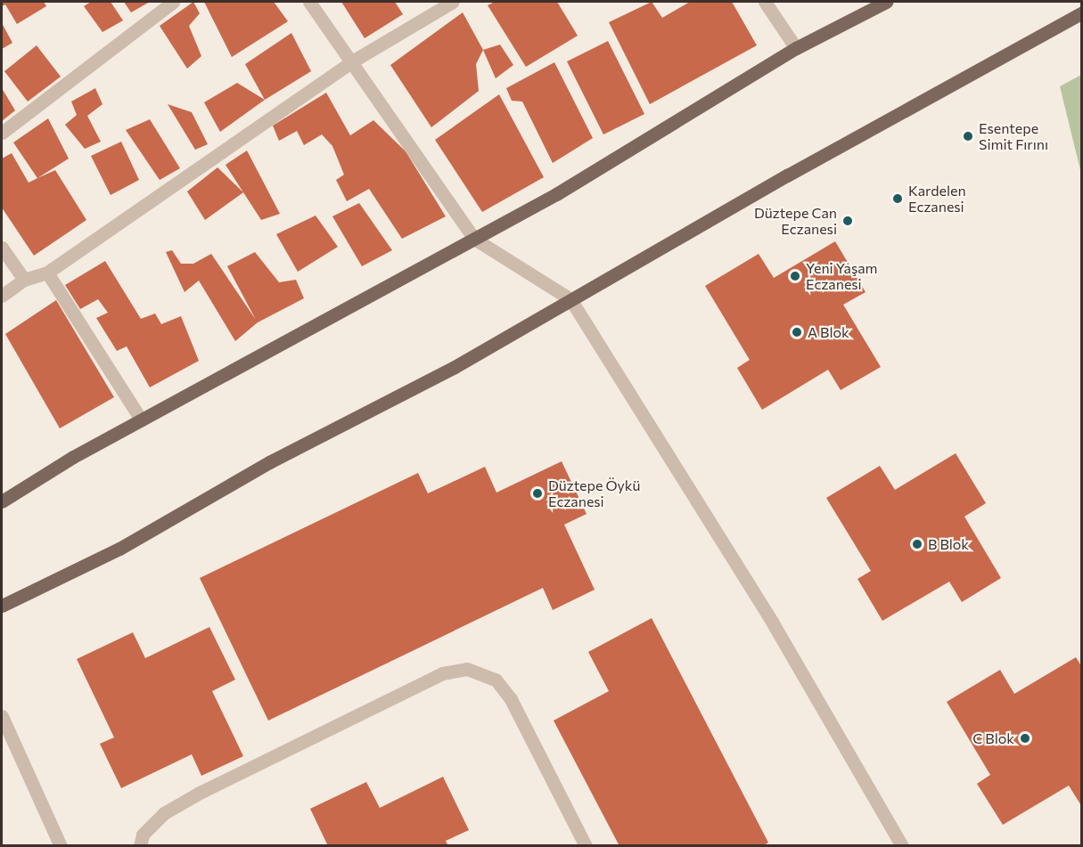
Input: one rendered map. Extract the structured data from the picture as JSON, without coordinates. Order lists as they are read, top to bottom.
{
  "places": [
    "Esentepe Simit Fırını",
    "Kardelen Eczanesi",
    "Düztepe Can Eczanesi",
    "Yeni Yaşam Eczanesi",
    "A Blok",
    "Düztepe Öykü Eczanesi",
    "B Blok",
    "C Blok"
  ]
}
